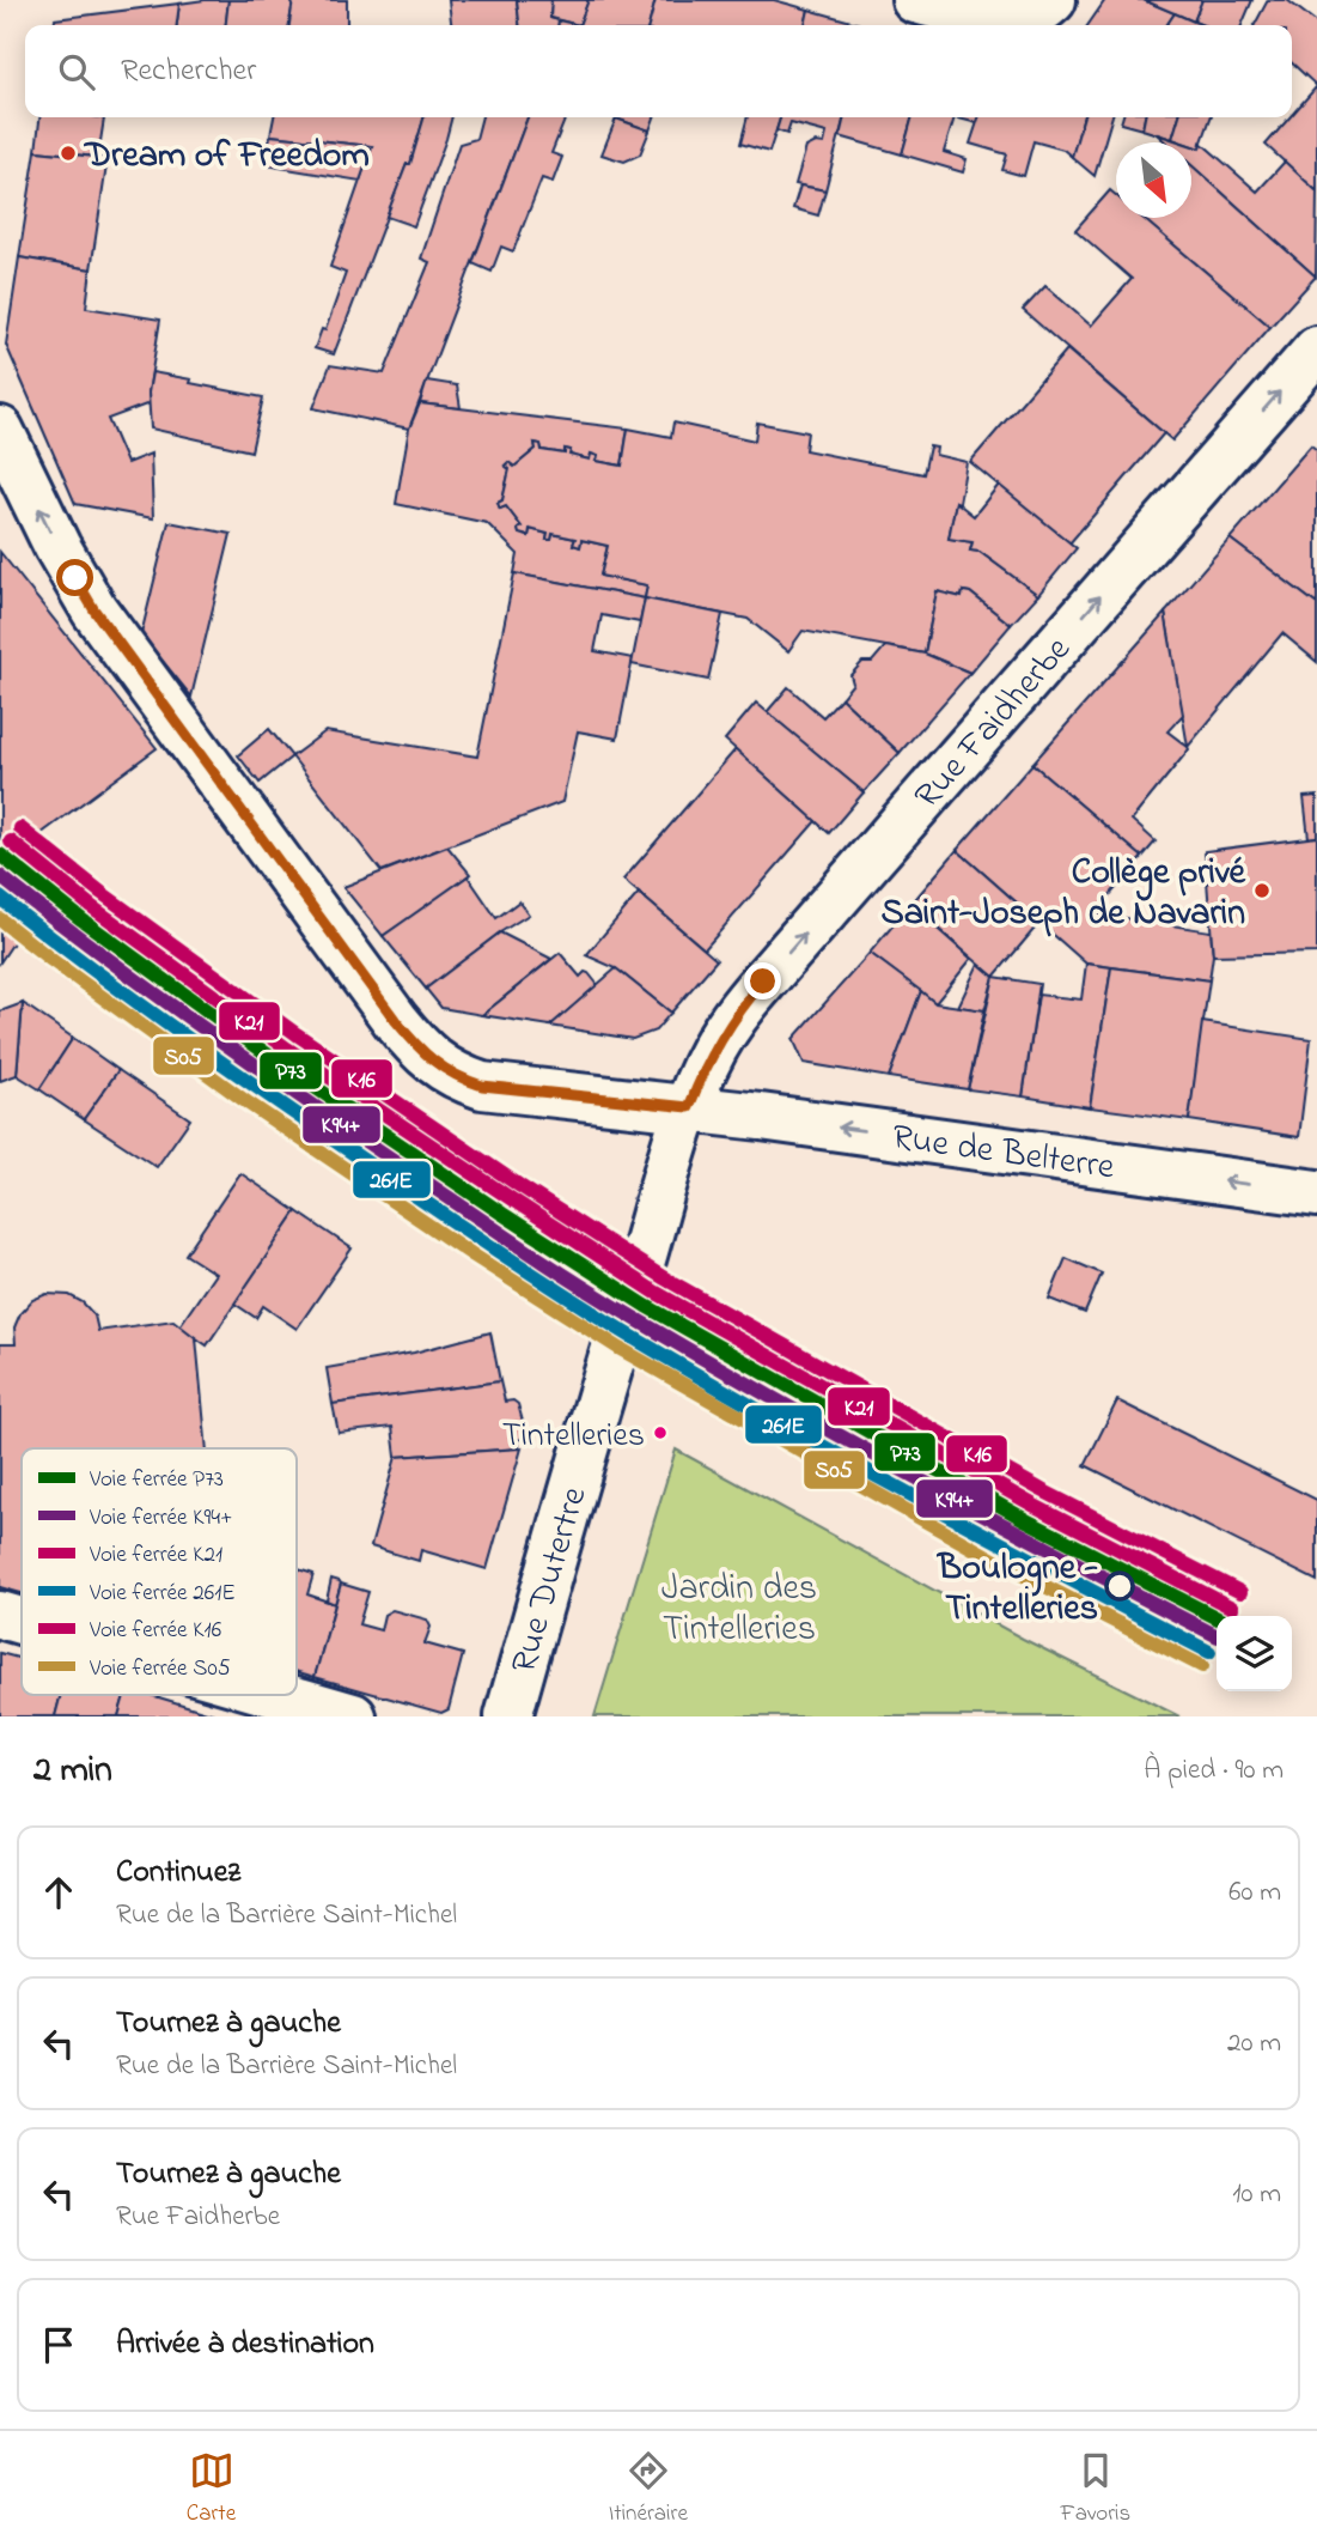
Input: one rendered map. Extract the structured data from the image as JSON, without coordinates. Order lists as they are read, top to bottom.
{
  "streets": {
    "street": ["Rue Faidherbe", "Rue de Belterre", "Rue Dutertre"]
  },
  "crossings": [
    ["Rue Faidherbe", "Rue de Belterre"],
    ["Rue Faidherbe", "Rue Dutertre"],
    ["Rue de Belterre", "Rue Dutertre"]
  ],
  "one_way": ["Rue Faidherbe", "Rue de Belterre"],
  "parks": ["Jardin des Tintelleries"],
  "places": [
    "Dream of Freedom",
    "Collège privé Saint-Joseph de Navarin",
    "Tintelleries",
    "Boulogne - Tintelleries"
  ],
  "lines": [
    "rail line K16",
    "rail line K21",
    "rail line P73",
    "rail line K94+",
    "rail line 261E",
    "rail line S05"
  ],
  "legend": [
    "Voie ferrée P73",
    "Voie ferrée K94+",
    "Voie ferrée K21",
    "Voie ferrée 261E",
    "Voie ferrée K16",
    "Voie ferrée S05"
  ],
  "north": "bottom right",
  "page": {
    "search": "Rechercher",
    "heading": ["2 min", "À pied · 90 m"],
    "list": [
      ["Continuez", "Rue de la Barrière Saint-Michel", "60 m"],
      ["Tournez à gauche", "Rue de la Barrière Saint-Michel", "20 m"],
      ["Tournez à gauche", "Rue Faidherbe", "10 m"],
      "Arrivée à destination"
    ],
    "nav": ["Carte", "Itinéraire", "Favoris"]
  }
}
